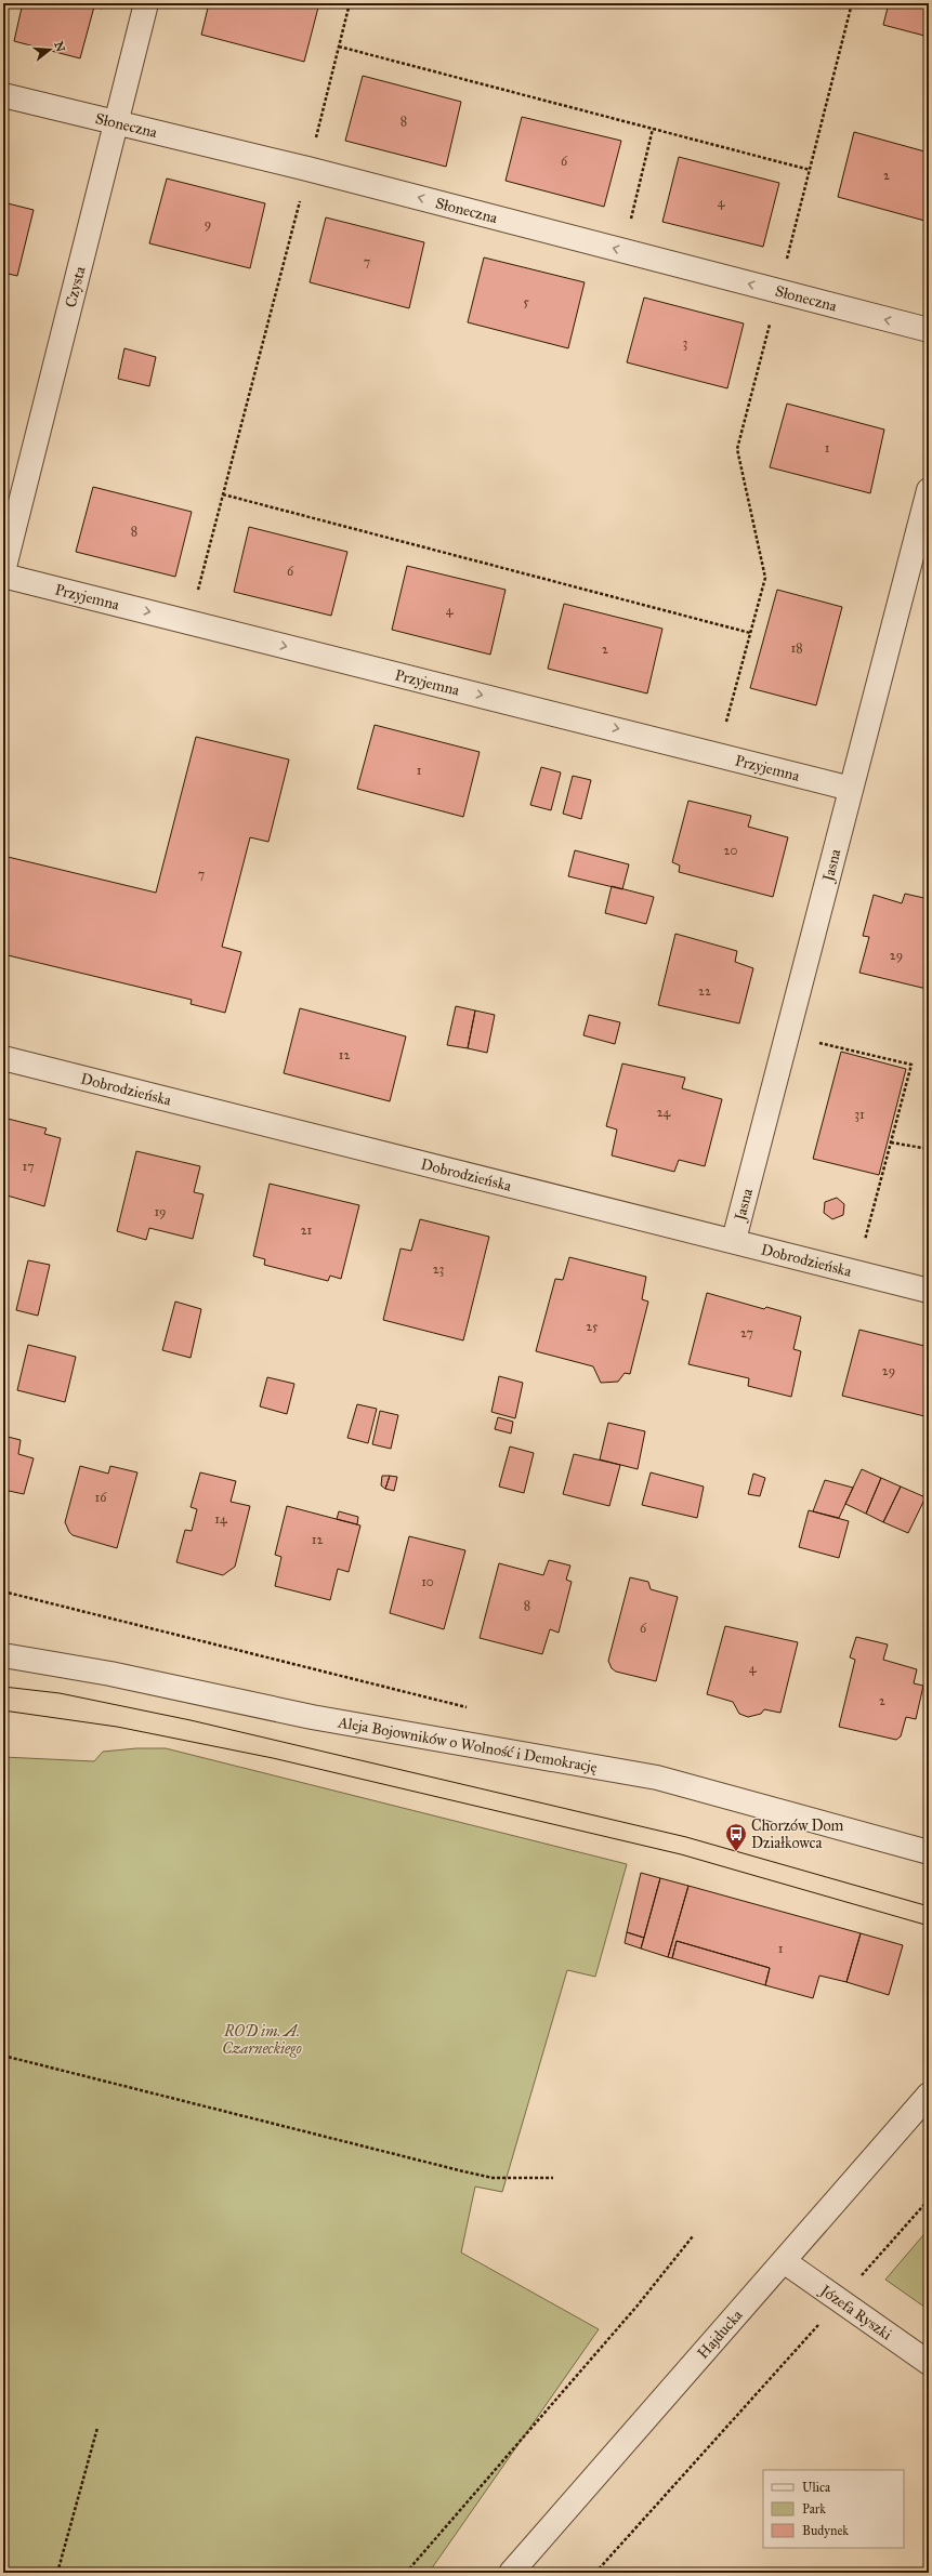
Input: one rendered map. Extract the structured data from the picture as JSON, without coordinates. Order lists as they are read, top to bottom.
{
  "streets": {
    "street": [
      "Słoneczna",
      "Czysta",
      "Przyjemna",
      "Jasna",
      "Dobrodzieńska",
      "Aleja Bojowników o Wolność i Demokrację",
      "Józefa Ryszki",
      "Hajducka"
    ]
  },
  "crossings": [
    ["Słoneczna", "Czysta"],
    ["Przyjemna", "Jasna"],
    ["Jasna", "Dobrodzieńska"],
    ["Józefa Ryszki", "Hajducka"]
  ],
  "one_way": ["Słoneczna", "Przyjemna"],
  "parks": ["ROD im. A. Czarneckiego"],
  "places": {
    "bus stop": ["Chorzów Dom Działkowca"]
  },
  "house_numbers": [
    "8",
    "6",
    "2",
    "4",
    "9",
    "7",
    "5",
    "3",
    "1",
    "8",
    "6",
    "4",
    "18",
    "2",
    "1",
    "20",
    "7",
    "29",
    "22",
    "12",
    "24",
    "31",
    "17",
    "19",
    "21",
    "23",
    "25",
    "27",
    "29",
    "16",
    "14",
    "12",
    "10",
    "8",
    "6",
    "4",
    "2",
    "1"
  ],
  "legend": ["Ulica", "Park", "Budynek"],
  "north": "right"
}
